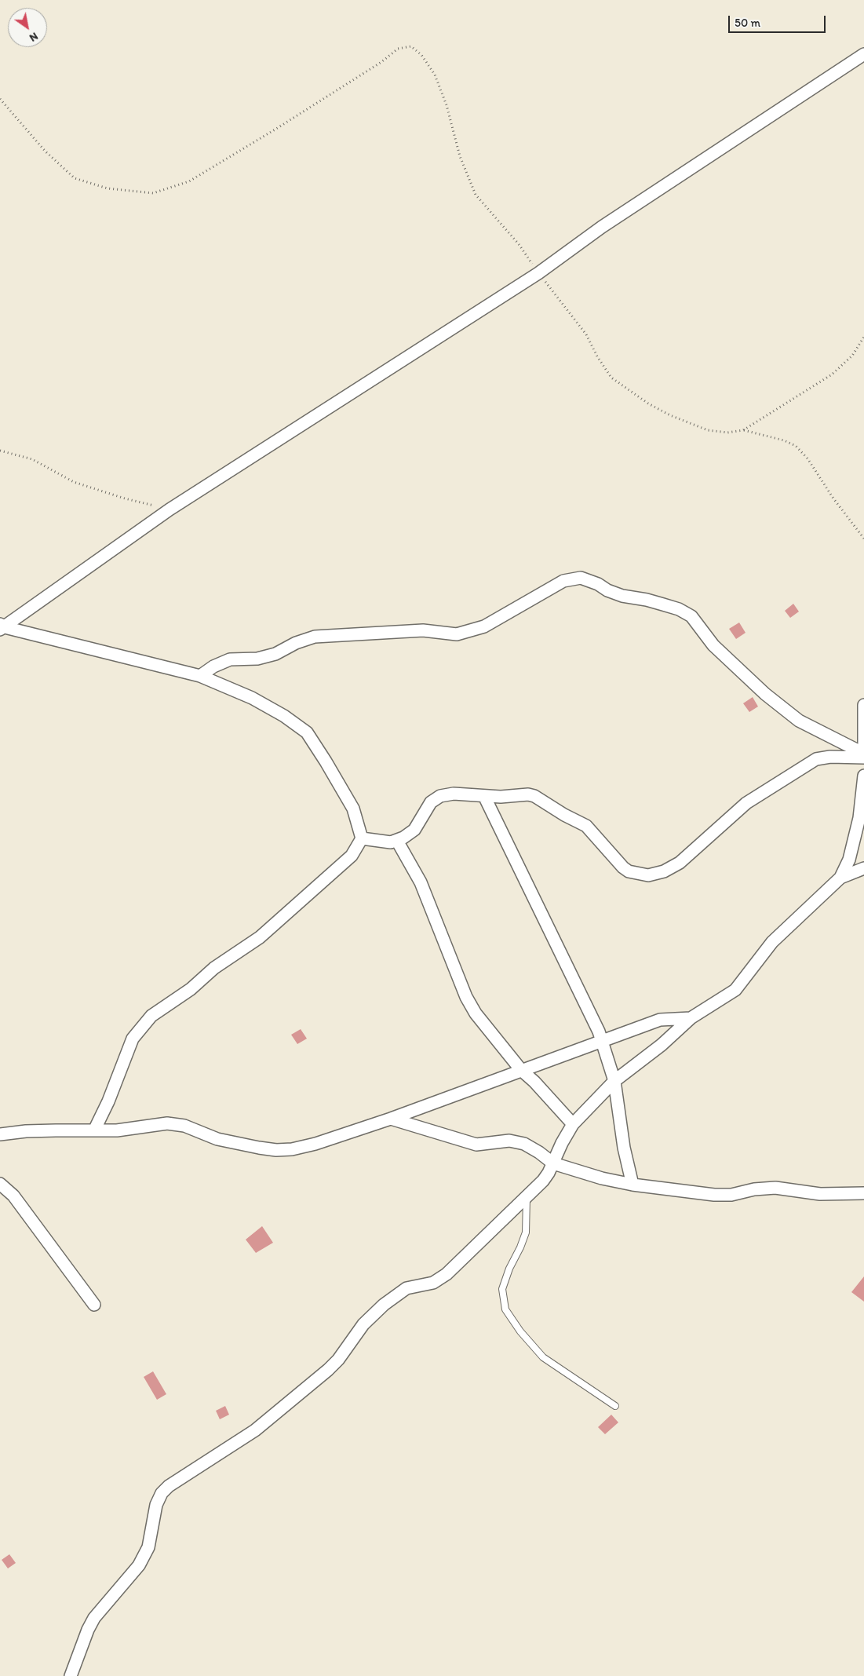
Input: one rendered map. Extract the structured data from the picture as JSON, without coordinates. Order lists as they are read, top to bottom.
{
  "scale_bar": "50 m",
  "north": "bottom right"
}
